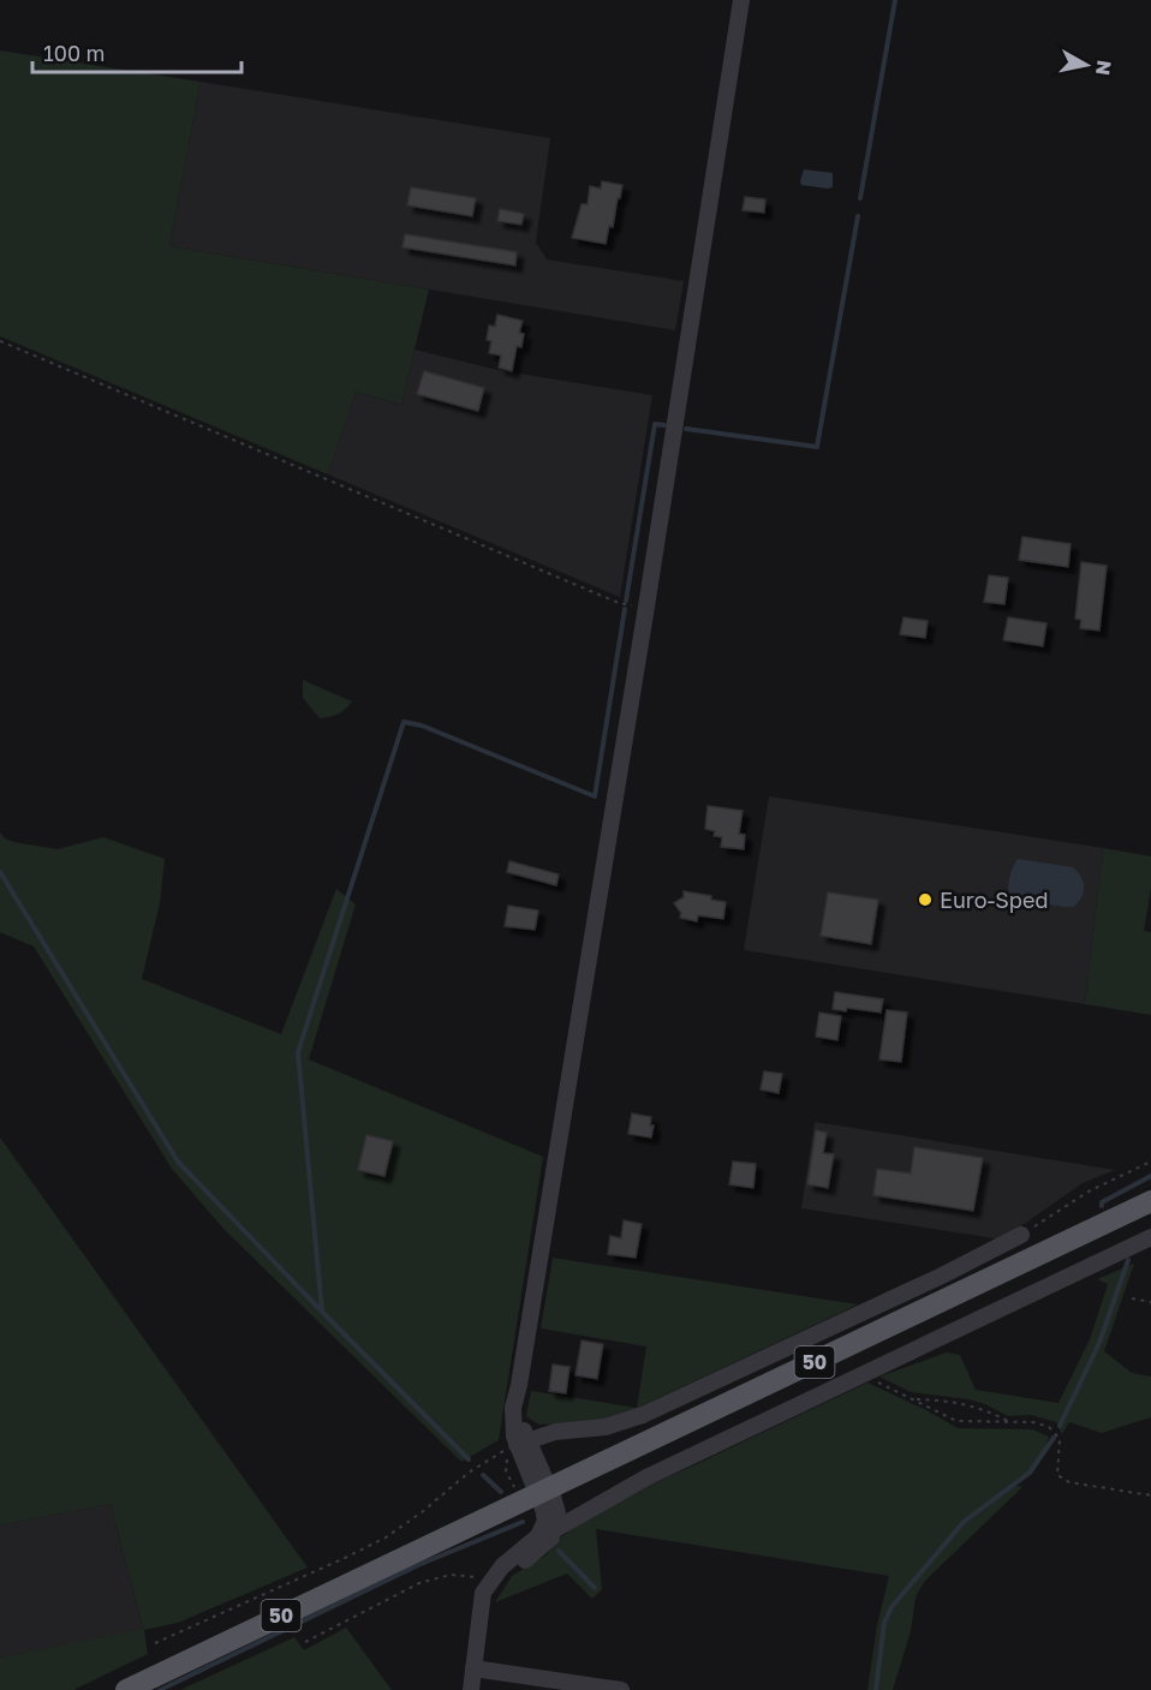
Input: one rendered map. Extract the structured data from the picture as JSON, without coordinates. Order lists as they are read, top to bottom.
{
  "streets": {
    "main road": ["50"]
  },
  "places": ["Euro-Sped"],
  "scale_bar": "100 m",
  "north": "right"
}
